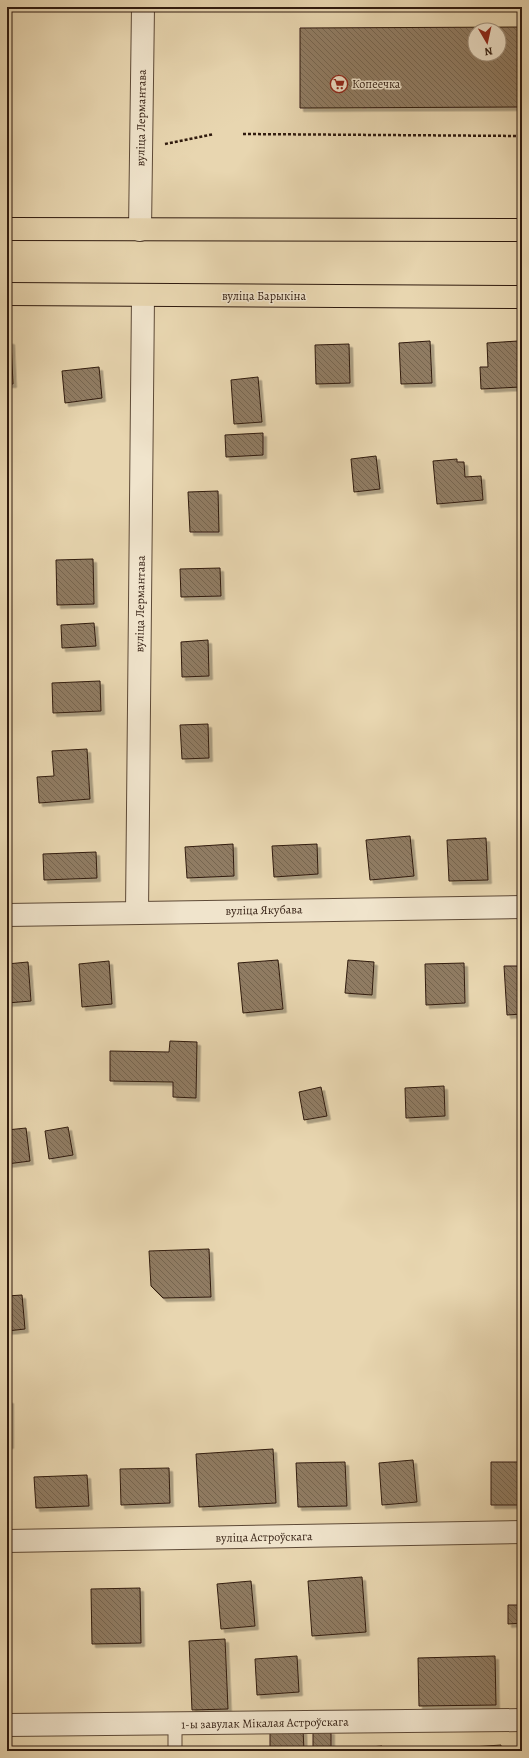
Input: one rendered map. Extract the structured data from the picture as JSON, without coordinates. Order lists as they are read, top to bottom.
{
  "streets": {
    "main road": ["вуліца Барыкіна"],
    "street": [
      "вуліца Лермантава",
      "вуліца Якубава",
      "вуліца Астроўскага",
      "1-ы завулак Мікалая Астроўскага"
    ]
  },
  "crossings": [
    ["вуліца Лермантава", "вуліца Барыкіна"],
    ["вуліца Лермантава", "вуліца Якубава"]
  ],
  "places": {
    "supermarket": ["Копеечка"]
  },
  "north": "bottom"
}
